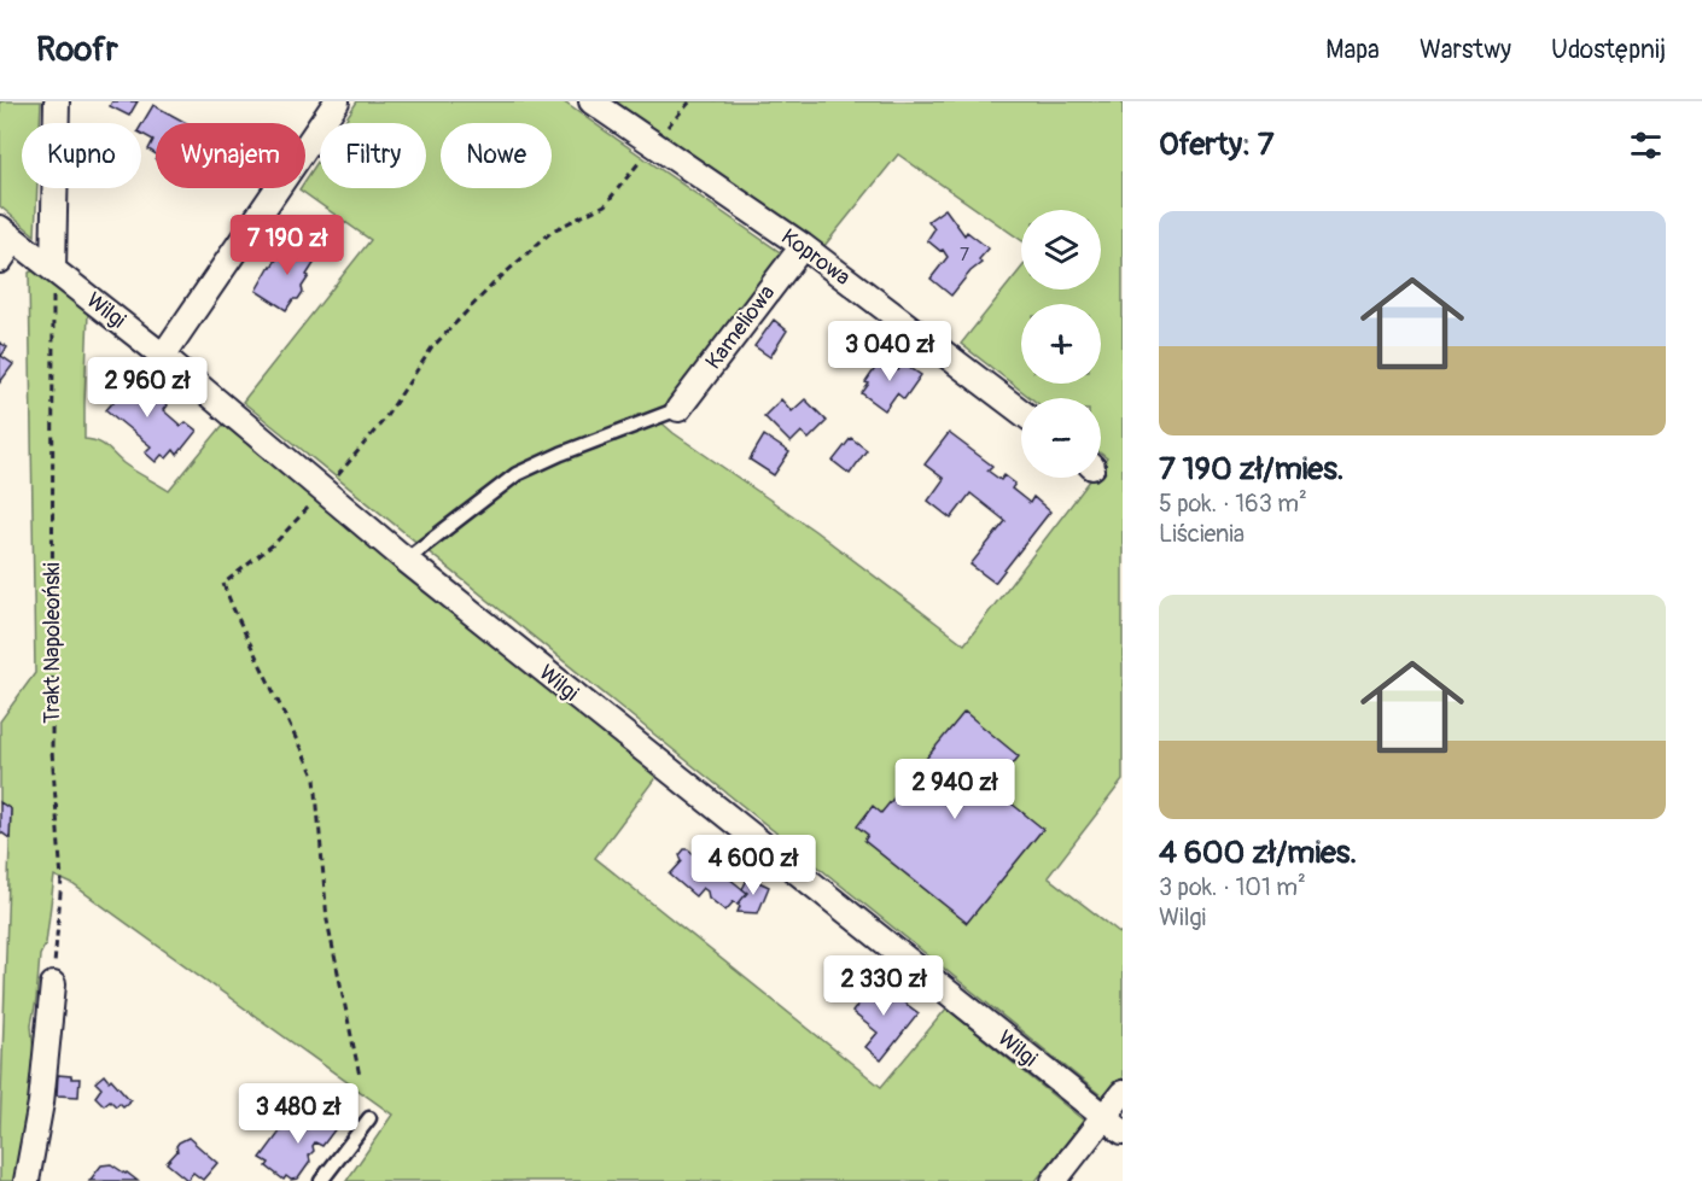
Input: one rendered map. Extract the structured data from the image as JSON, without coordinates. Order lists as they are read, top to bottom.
{
  "streets": {
    "street": ["Koprowa", "Wilgi", "Kameliowa"],
    "path": ["Trakt Napoleoński"]
  },
  "crossings": [
    ["Koprowa", "Kameliowa"],
    ["Wilgi", "Trakt Napoleoński"]
  ],
  "house_numbers": ["7"],
  "page": {
    "header": "Roofr",
    "nav": ["Mapa", "Warstwy", "Udostępnij"],
    "heading": "Oferty: 7",
    "chip": [
      "Kupno",
      "Wynajem",
      "Filtry",
      "Nowe"
    ],
    "list": [
      {
        "name": "7 190 zł/mies.",
        "note": "5 pok. · 163 m² · Liścienia"
      },
      {
        "name": "4 600 zł/mies.",
        "note": "3 pok. · 101 m² · Wilgi"
      }
    ],
    "map_buttons": ["+", "−"],
    "price": [
      "7 190 zł",
      "3 040 zł",
      "2 960 zł",
      "2 940 zł",
      "4 600 zł",
      "2 330 zł",
      "3 480 zł"
    ]
  }
}
